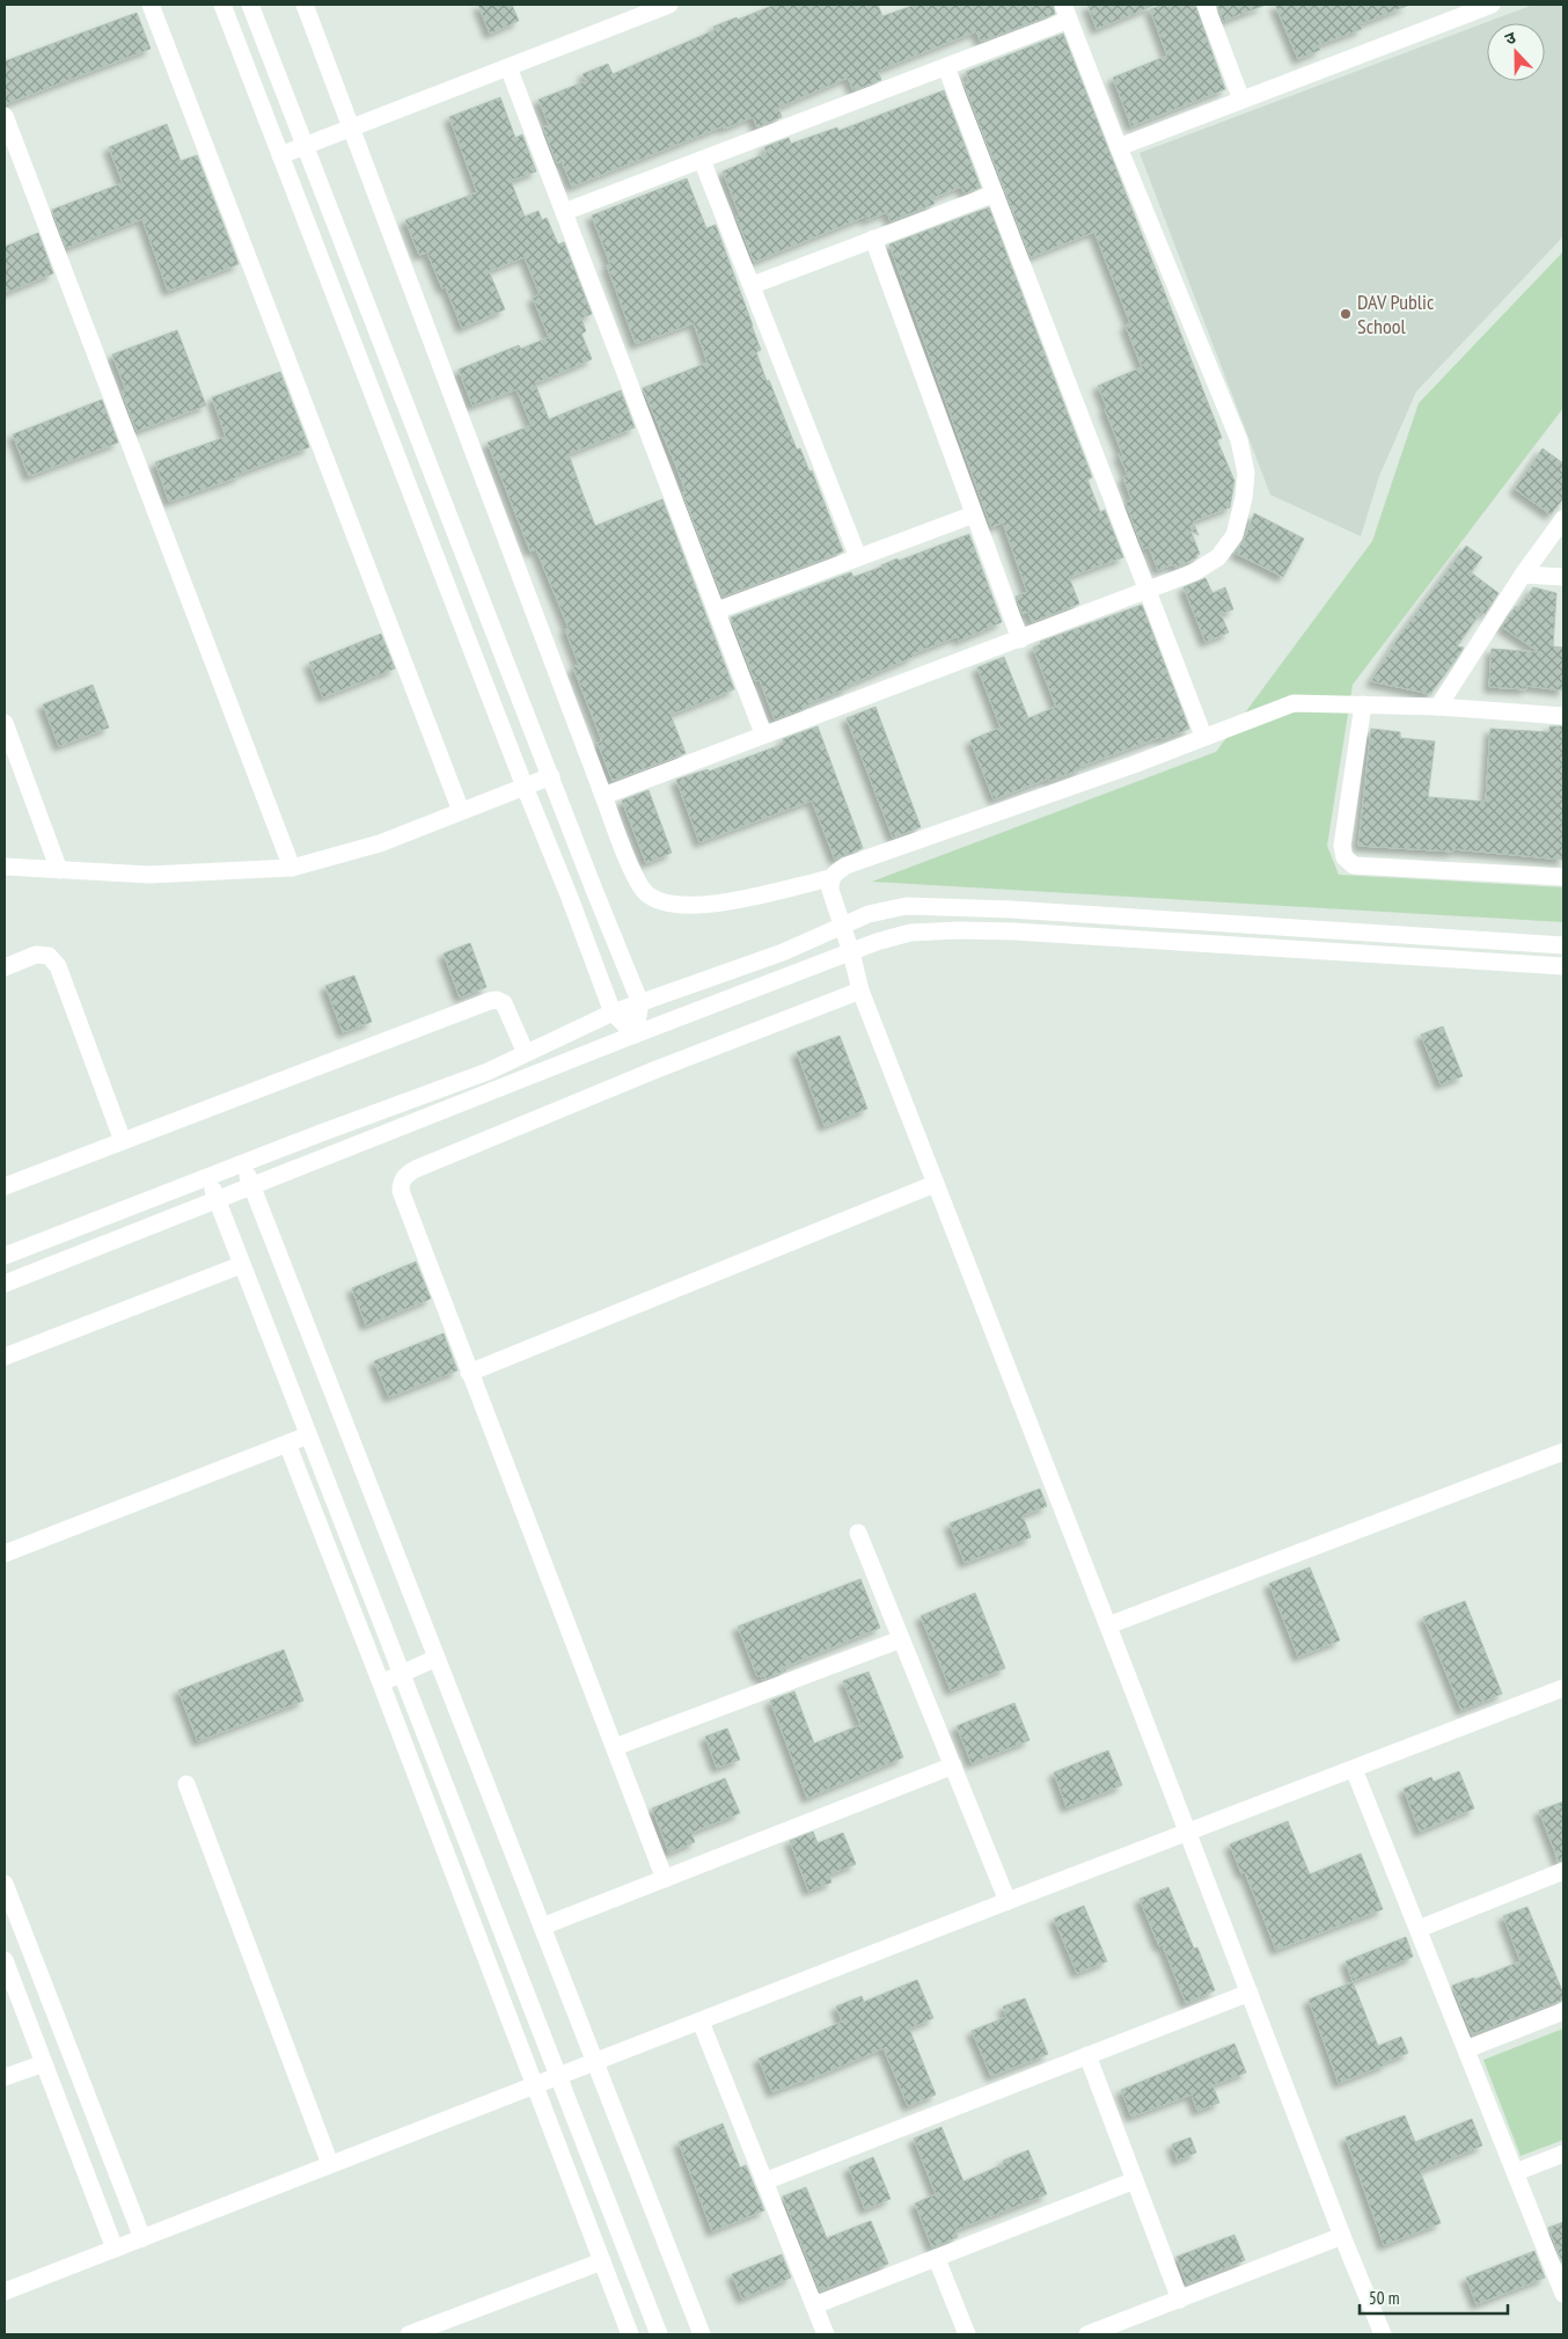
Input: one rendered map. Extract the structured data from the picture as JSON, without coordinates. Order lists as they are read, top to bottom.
{
  "places": ["DAV Public School"],
  "scale_bar": "50 m",
  "north": "top"
}
